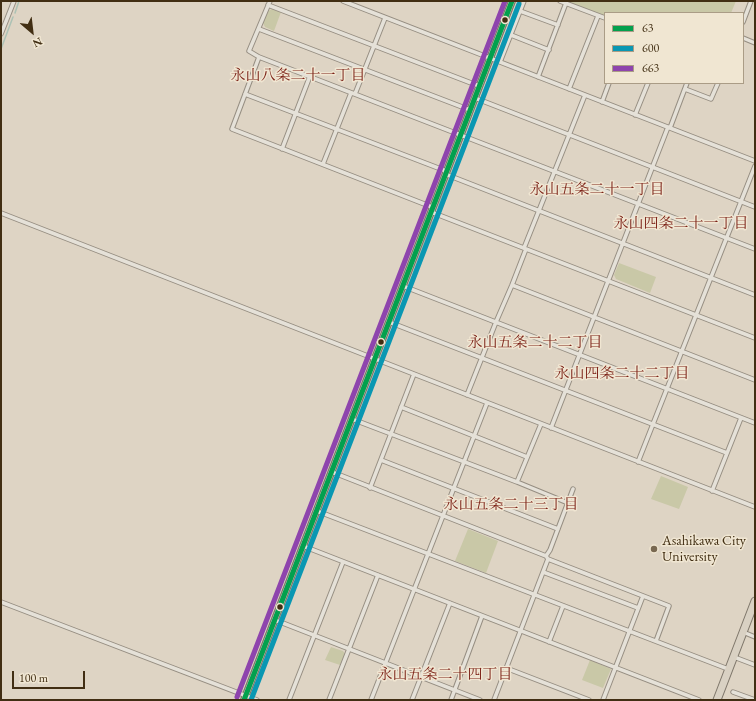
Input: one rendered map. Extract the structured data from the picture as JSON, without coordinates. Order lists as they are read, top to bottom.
{
  "districts": [
    "永山八条二十一丁目",
    "永山五条二十一丁目",
    "永山四条二十一丁目",
    "永山五条二十二丁目",
    "永山四条二十二丁目",
    "永山五条二十三丁目",
    "永山五条二十四丁目"
  ],
  "places": ["Asahikawa City University"],
  "lines": ["transit line 63", "transit line 663", "transit line 600"],
  "legend": ["63", "600", "663"],
  "scale_bar": "100 m",
  "north": "bottom right"
}
